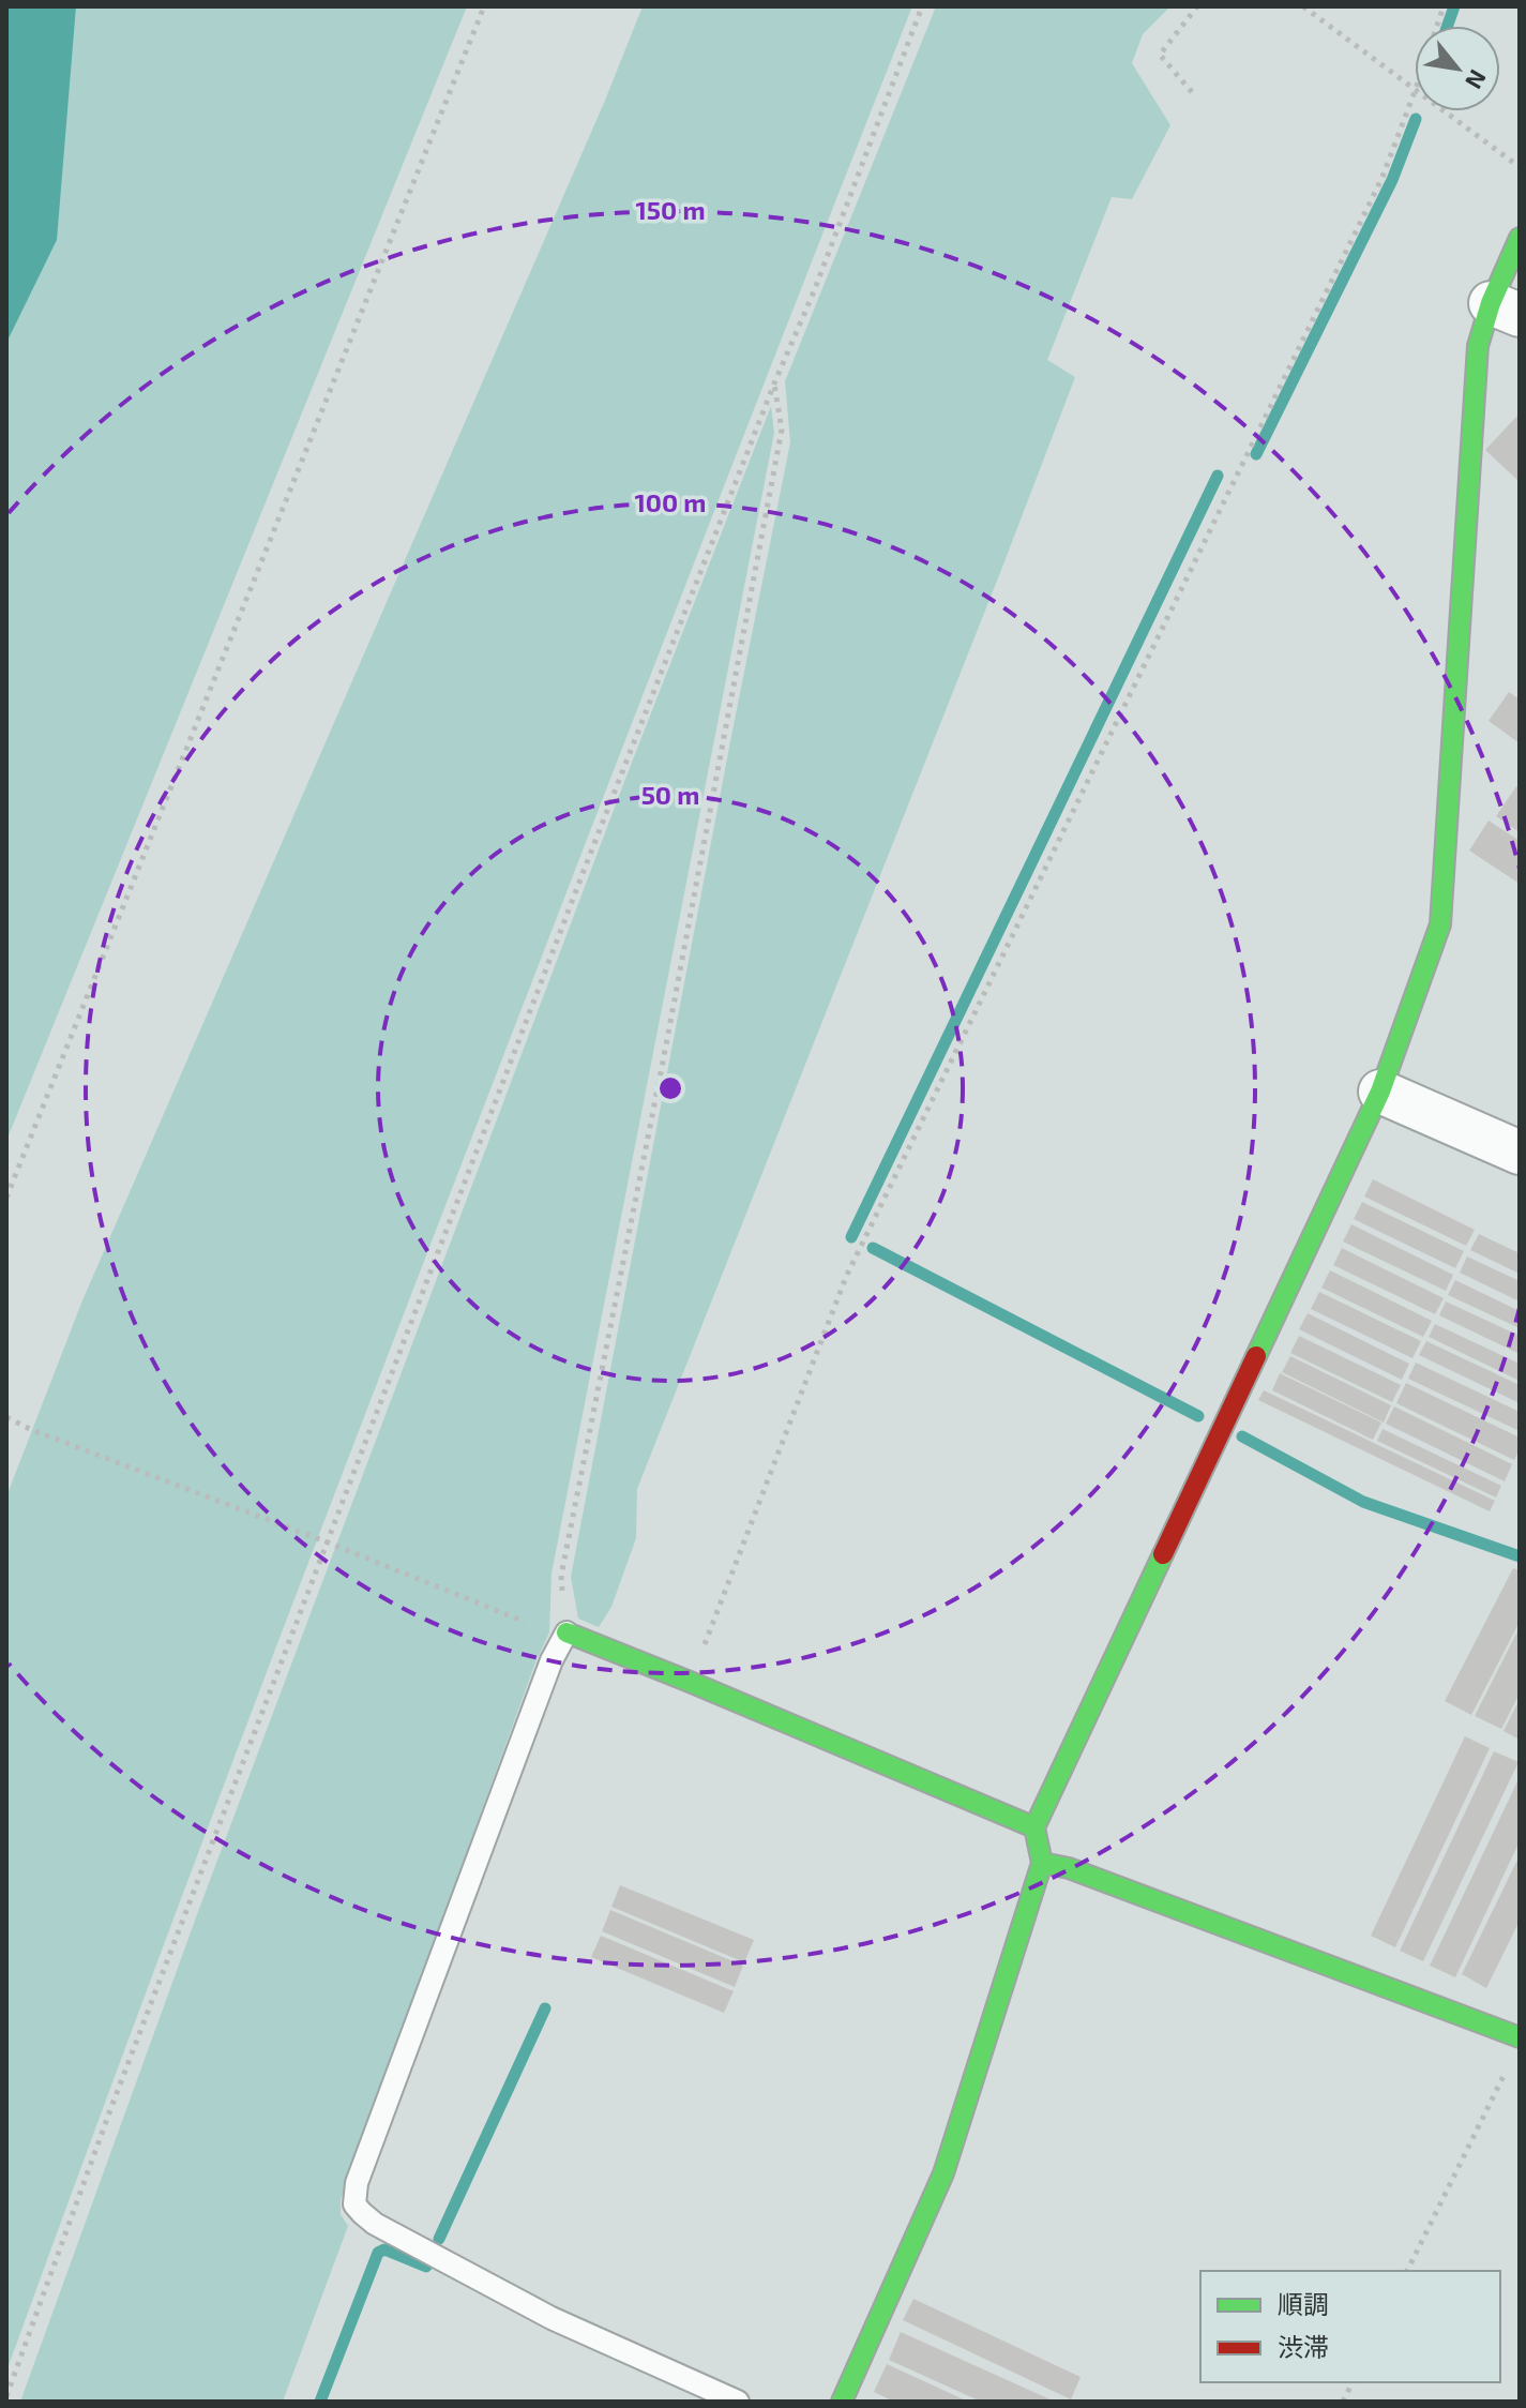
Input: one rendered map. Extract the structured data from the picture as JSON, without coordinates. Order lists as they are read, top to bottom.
{
  "legend": ["順調", "渋滞"],
  "north": "bottom right",
  "rings": ["150 m", "100 m", "50 m"]
}
